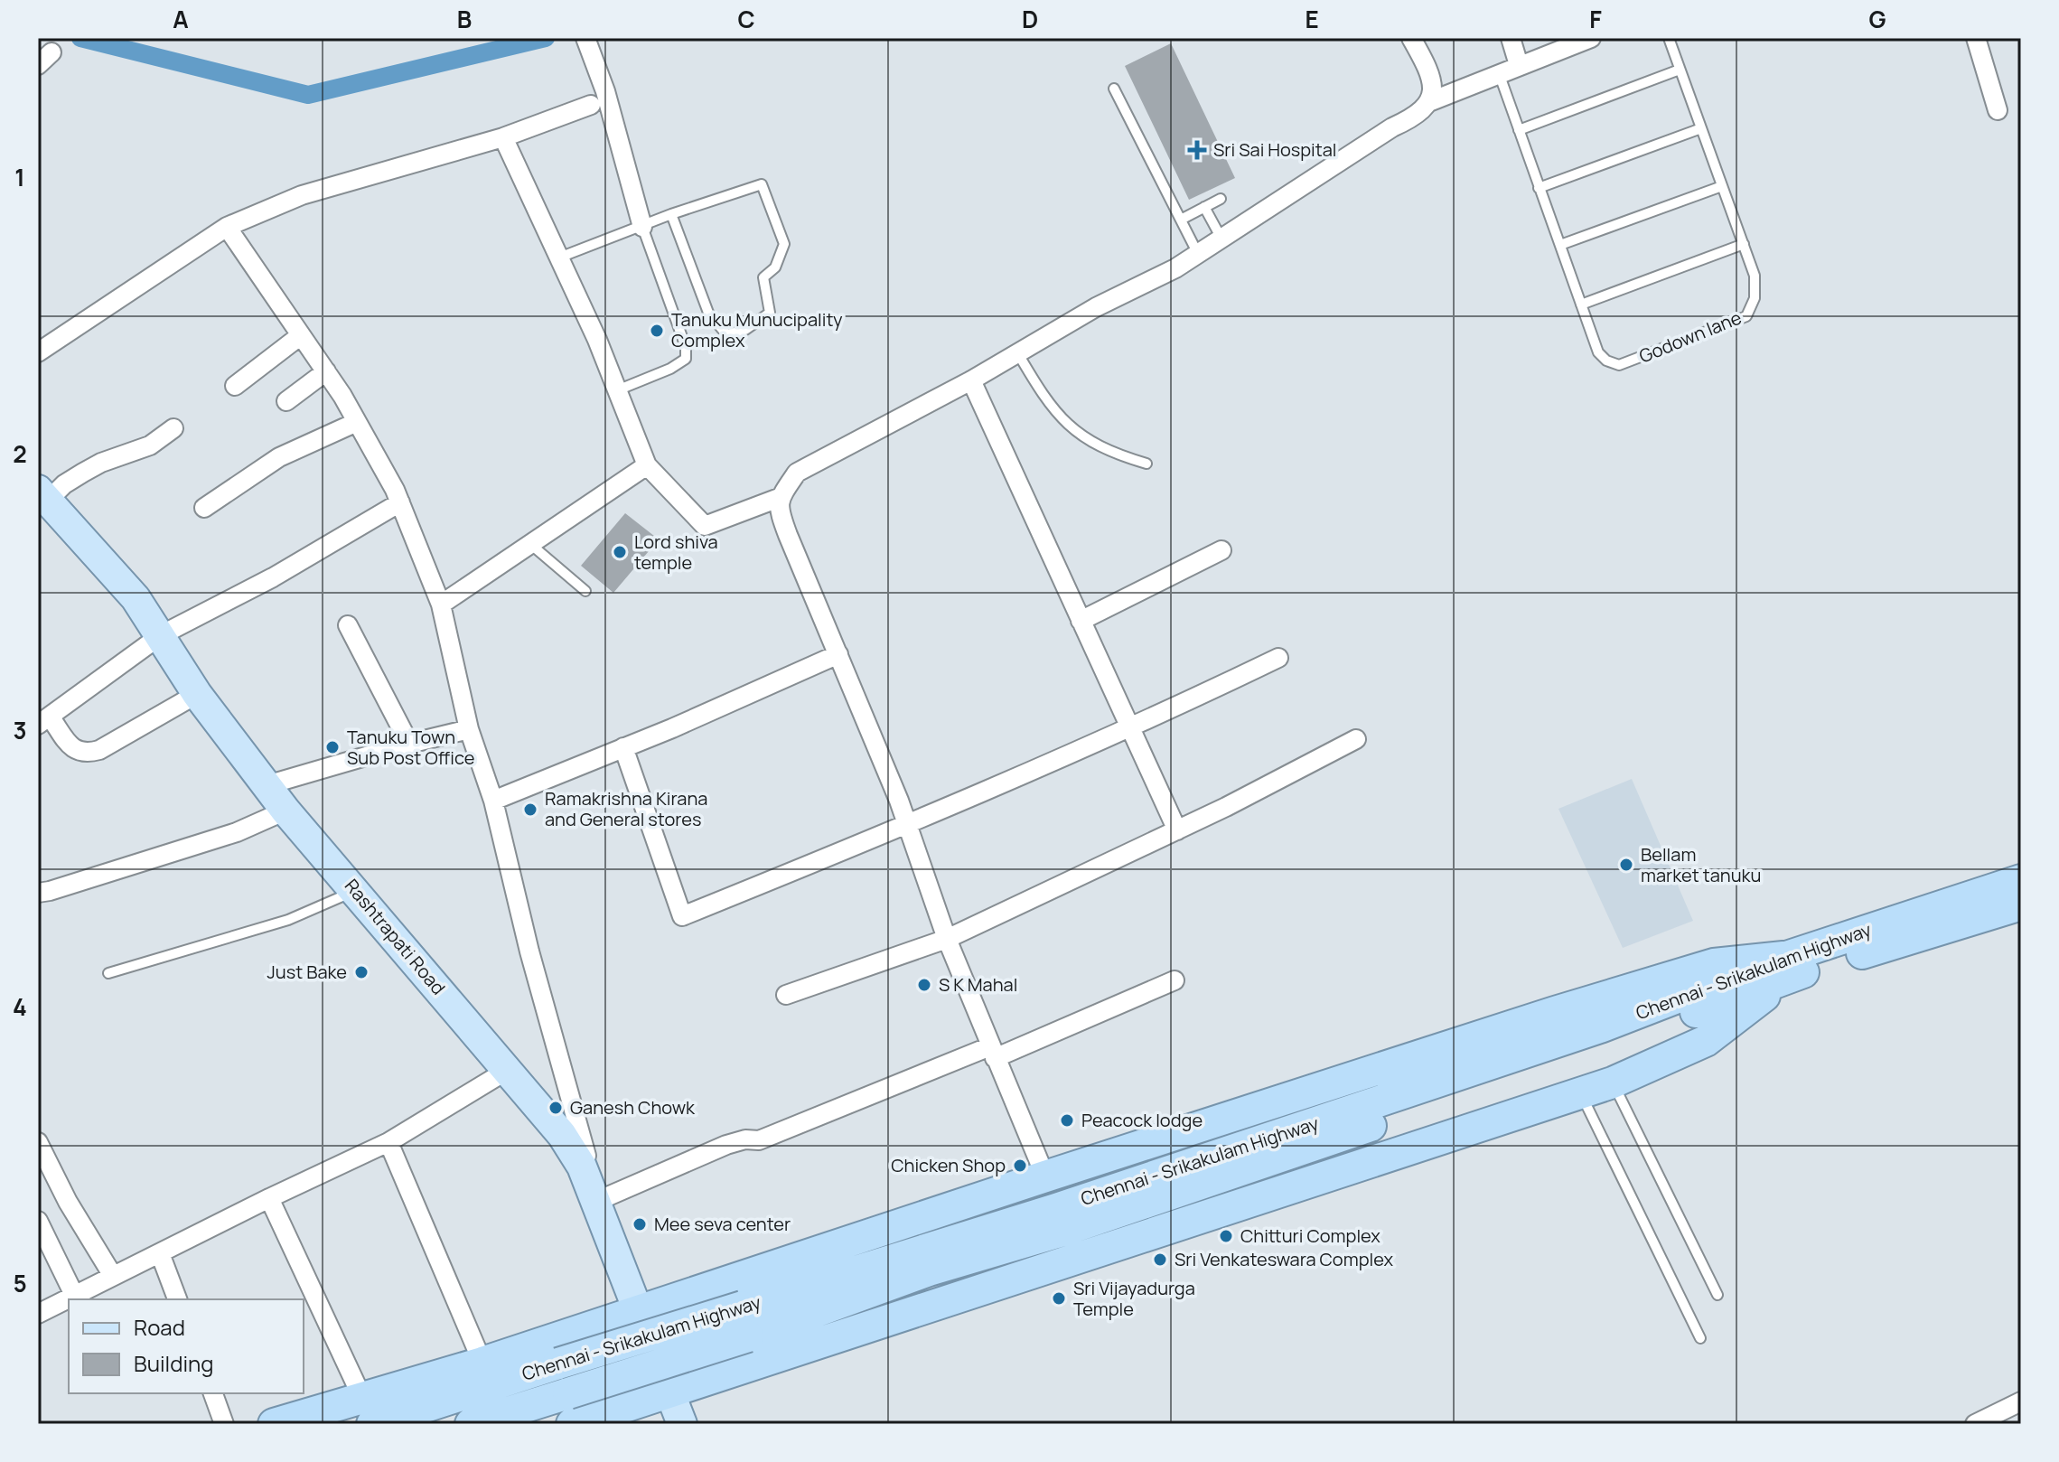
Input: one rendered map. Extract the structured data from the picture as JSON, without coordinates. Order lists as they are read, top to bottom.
{
  "streets": {
    "highway": ["Chennai - Srikakulam Highway"],
    "main road": ["Rashtrapati Road"],
    "lane": ["Godown lane"]
  },
  "places": {
    "health": ["Sri Sai Hospital"],
    "other": [
      "Tanuku Munucipality Complex",
      "Lord shiva temple",
      "Tanuku Town Sub Post Office",
      "Ramakrishna Kirana and General stores",
      "Bellam market tanuku",
      "Just Bake",
      "S K Mahal",
      "Ganesh Chowk",
      "Peacock lodge",
      "Chicken Shop",
      "Mee seva center",
      "Chitturi Complex",
      "Sri Venkateswara Complex",
      "Sri Vijayadurga Temple"
    ]
  },
  "legend": ["Road", "Building"],
  "grid": {
    "columns": [
      "A",
      "B",
      "C",
      "D",
      "E",
      "F",
      "G"
    ],
    "rows": [
      "1",
      "2",
      "3",
      "4",
      "5"
    ]
  }
}
